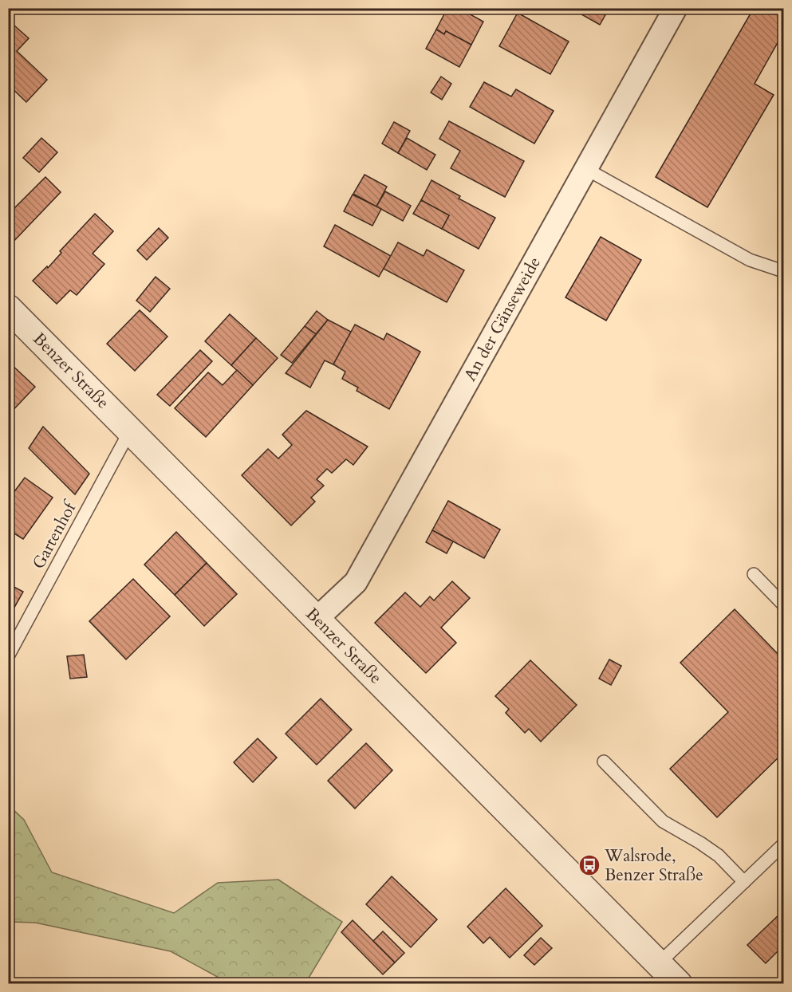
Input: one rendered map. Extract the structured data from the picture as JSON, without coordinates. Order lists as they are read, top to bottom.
{
  "streets": {
    "street": ["An der Gänseweide", "Benzer Straße"],
    "lane": ["Gartenhof"]
  },
  "crossings": [
    ["An der Gänseweide", "Benzer Straße"],
    ["Benzer Straße", "Gartenhof"]
  ],
  "places": {
    "bus stop": ["Walsrode, Benzer Straße"]
  }
}
